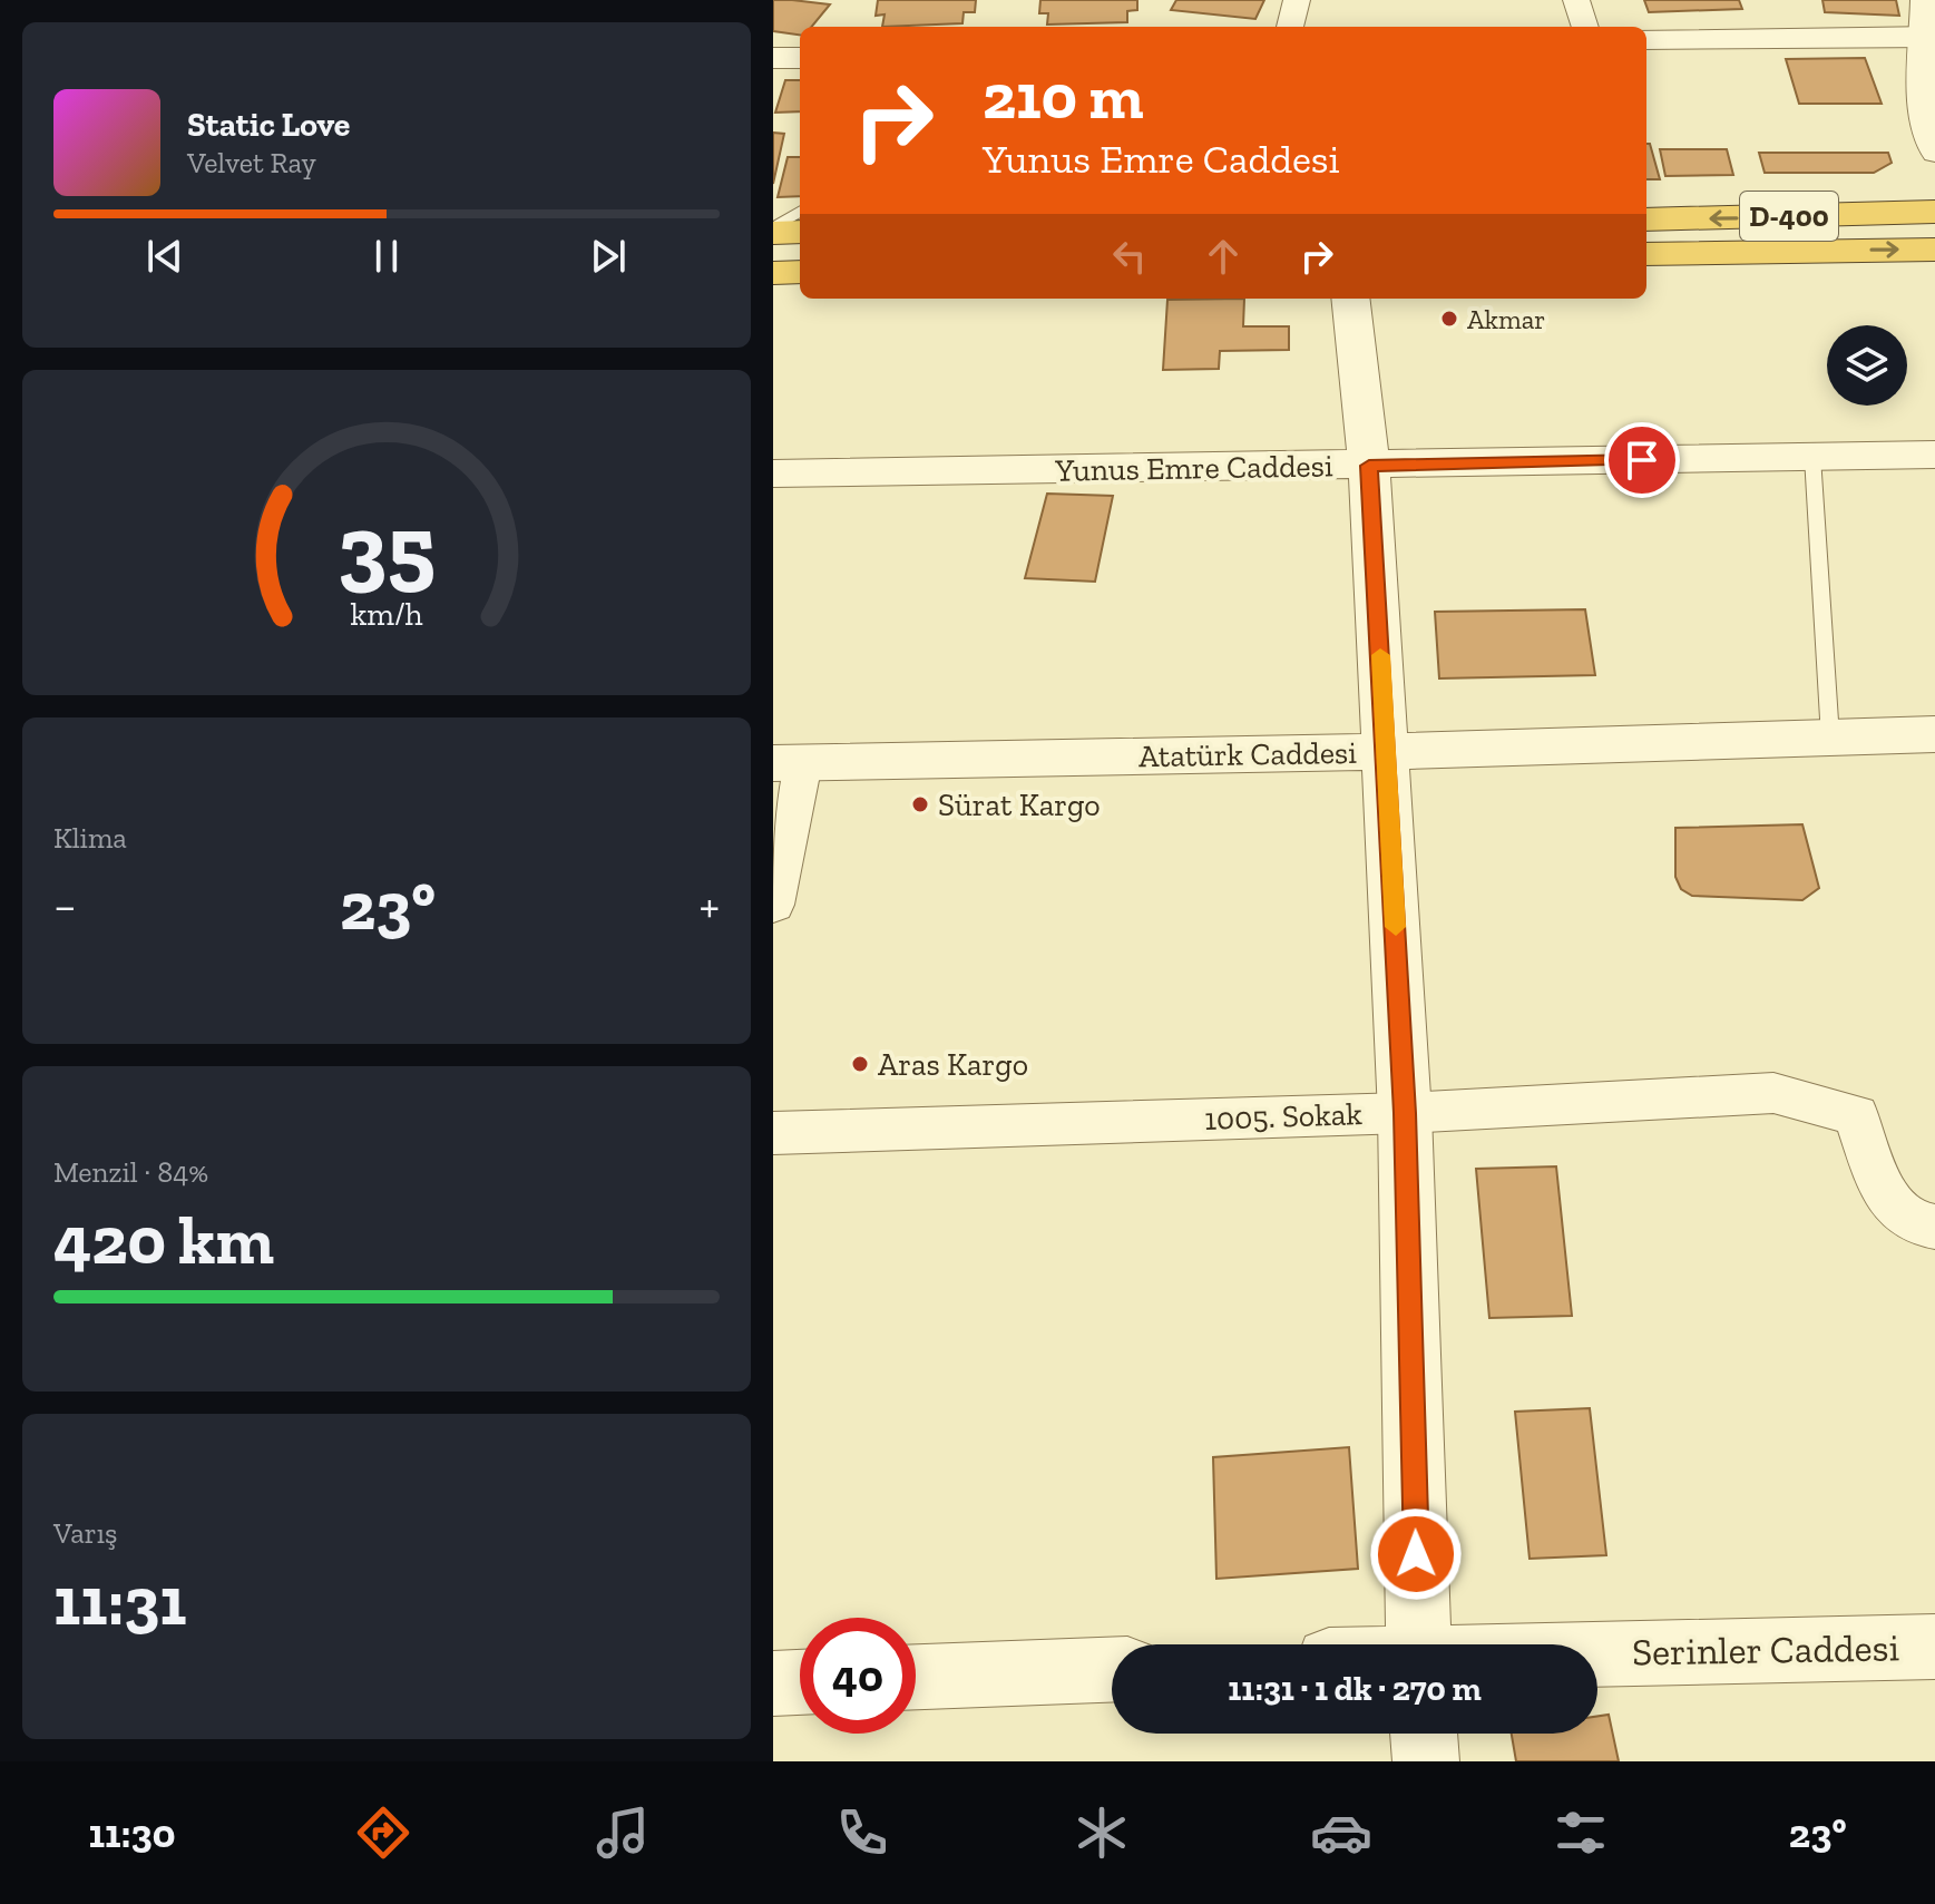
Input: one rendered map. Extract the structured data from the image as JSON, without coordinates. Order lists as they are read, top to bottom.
{
  "streets": {
    "highway": ["D-400"],
    "street": [
      "Yunus Emre Caddesi",
      "Atatürk Caddesi",
      "1005. Sokak",
      "Serinler Caddesi"
    ]
  },
  "places": ["Akmar", "Sürat Kargo", "Aras Kargo"],
  "page": {
    "turn": ["210 m", "Yunus Emre Caddesi"],
    "song": ["Static Love", "Velvet Ray"],
    "tile": [
      "Klima",
      ["Menzil · 84%", "420 km"],
      ["Varış", "11:31"]
    ],
    "heat": ["−", "23°", "+"],
    "limit": "40",
    "trip": "11:31 · 1 dk · 270 m",
    "tabs": ["11:30", "23°"],
    "gauge": ["35", "km/h"]
  }
}
